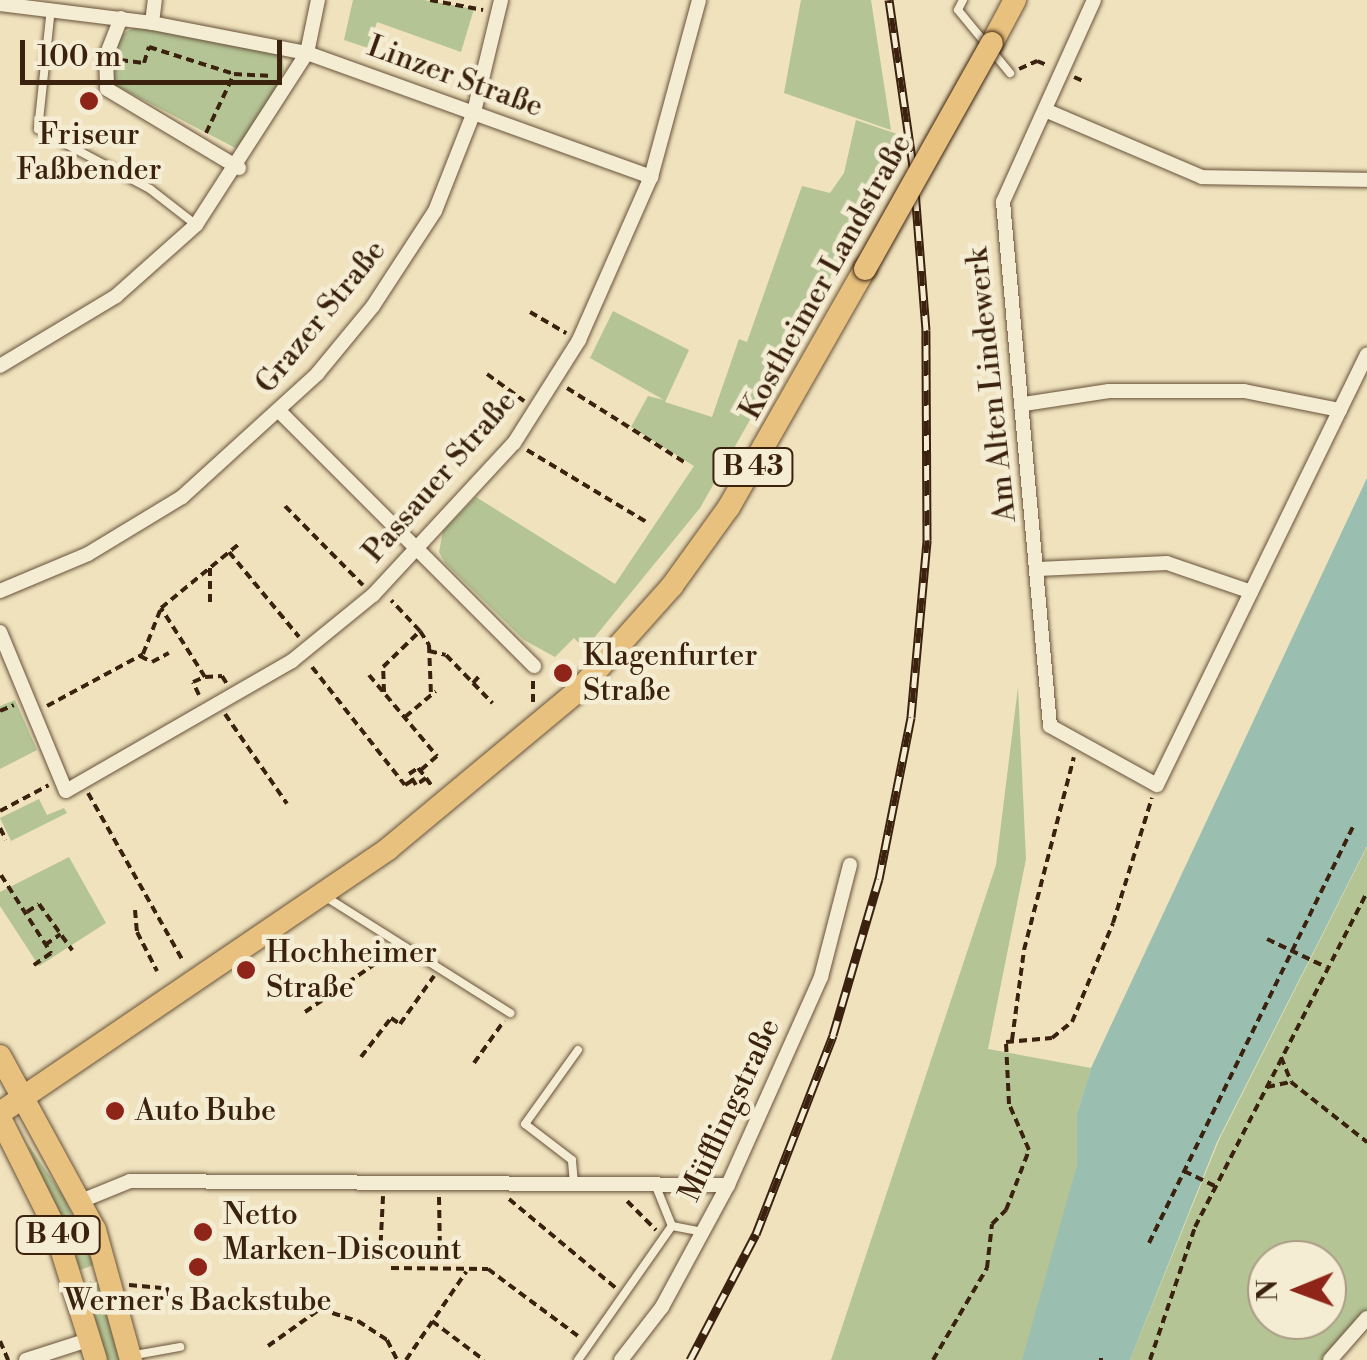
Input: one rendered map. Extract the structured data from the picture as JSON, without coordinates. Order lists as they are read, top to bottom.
{
  "streets": {
    "main road": ["Kostheimer Landstraße", "B 43", "B 40"],
    "street": [
      "Linzer Straße",
      "Grazer Straße",
      "Am Alten Lindewerk",
      "Passauer Straße",
      "Müfflingstraße"
    ]
  },
  "crossings": [
    ["Linzer Straße", "Grazer Straße"],
    ["Linzer Straße", "Passauer Straße"],
    ["Kostheimer Landstraße", "B 43"],
    ["Kostheimer Landstraße", "B 40"],
    ["B 43", "B 40"]
  ],
  "places": [
    "Friseur Faßbender",
    "Klagenfurter Straße",
    "Hochheimer Straße",
    "Auto Bube",
    "Netto Marken-Discount",
    "Werner's Backstube"
  ],
  "scale_bar": "100 m",
  "north": "left"
}
